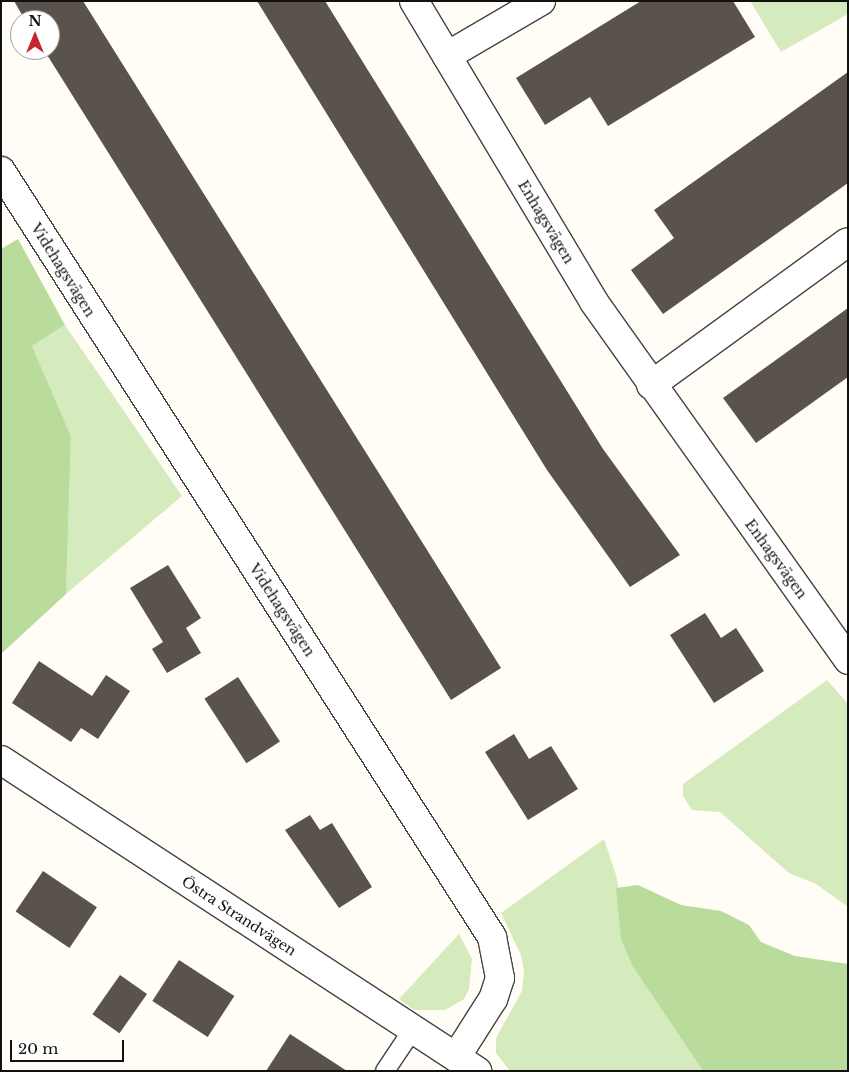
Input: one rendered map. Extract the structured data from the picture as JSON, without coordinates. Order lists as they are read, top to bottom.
{
  "streets": {
    "street": ["Enhagsvägen", "Videhagsvägen", "Östra Strandvägen"]
  },
  "crossings": [
    ["Videhagsvägen", "Östra Strandvägen"]
  ],
  "scale_bar": "20 m",
  "north": "top"
}
